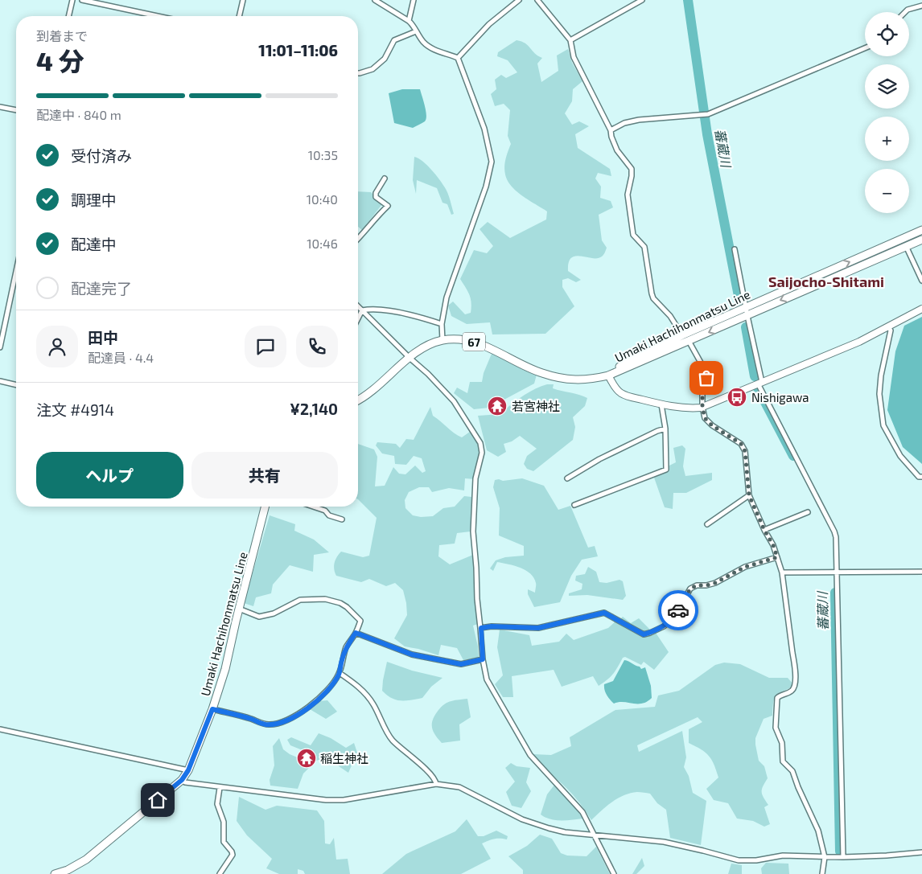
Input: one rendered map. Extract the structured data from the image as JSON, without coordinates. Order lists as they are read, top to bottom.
{
  "streets": {
    "main road": ["Umaki Hachihonmatsu Line", "67"]
  },
  "districts": ["Saijocho-Shitami"],
  "water": ["蕃蔵川"],
  "places": {
    "bus stop": ["Nishigawa"],
    "temple": ["若宮神社", "稲生神社"]
  },
  "page": {
    "map_buttons": ["+", "−"],
    "heading": ["4 分", "到着まで", "11:01–11:06"],
    "panel": [
      "田中",
      "配達員 · 4.4",
      "注文 #4914",
      "¥2,140"
    ],
    "bar": "配達中 · 840 m",
    "list": [
      ["受付済み", "10:35"],
      ["調理中", "10:40"],
      ["配達中", "10:46"],
      "配達完了"
    ],
    "buttons": ["ヘルプ", "共有"]
  }
}
